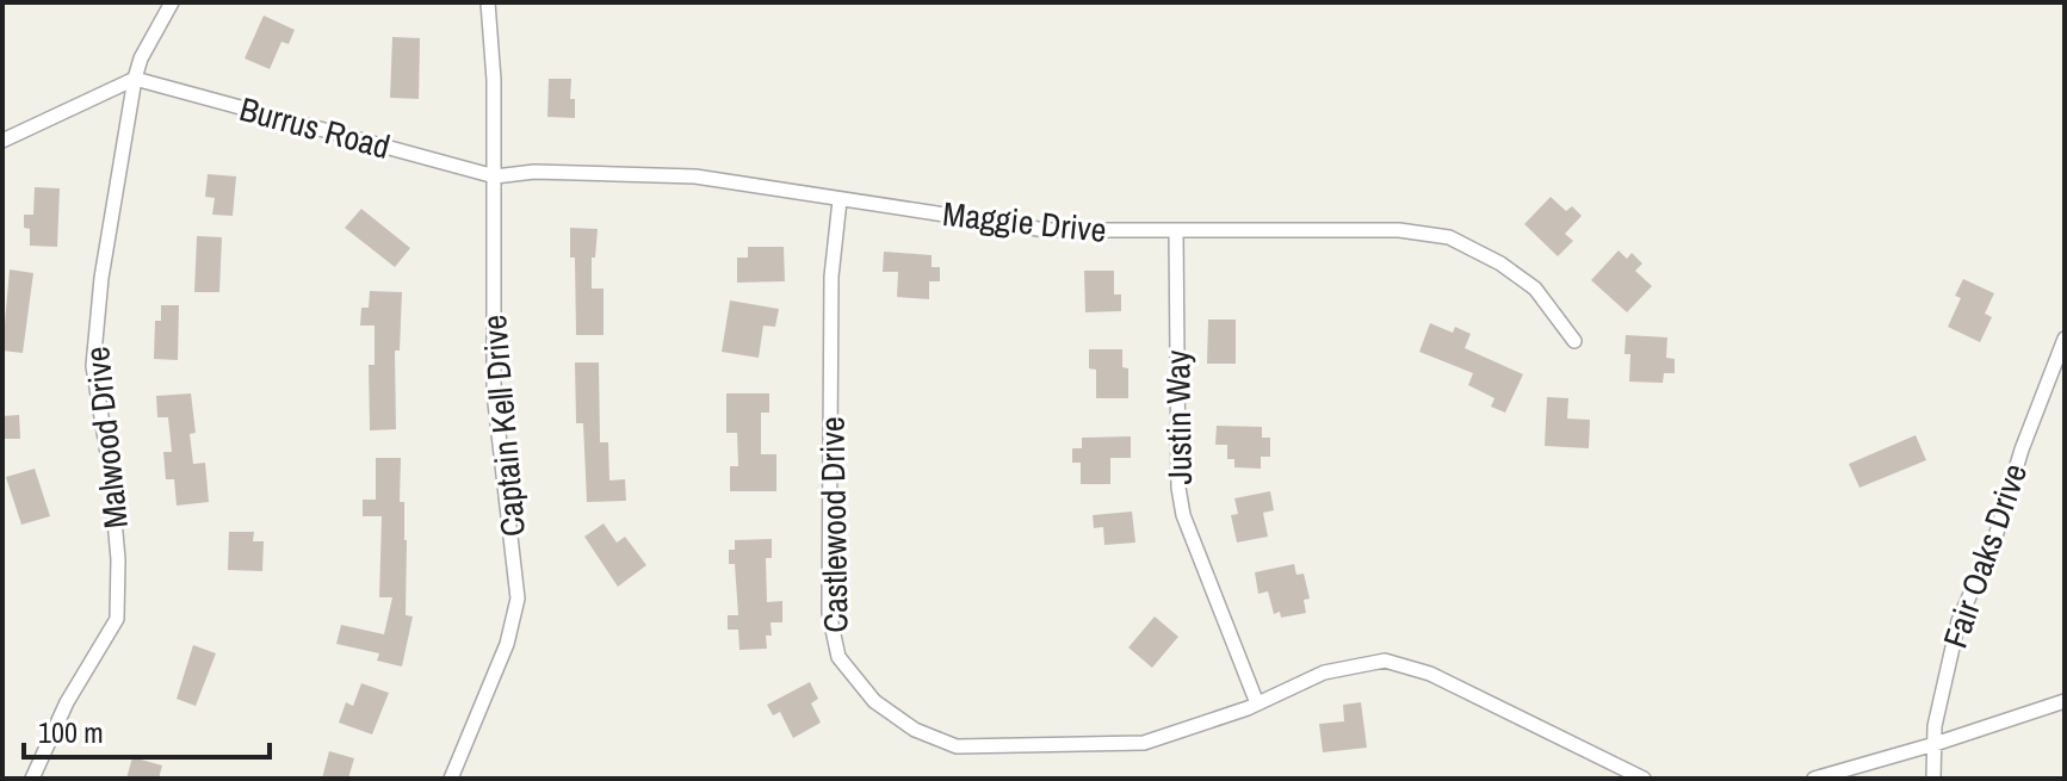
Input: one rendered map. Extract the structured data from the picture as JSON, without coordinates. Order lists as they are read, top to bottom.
{
  "streets": {
    "street": [
      "Burrus Road",
      "Maggie Drive",
      "Justin Way",
      "Captain Kell Drive",
      "Malwood Drive",
      "Castlewood Drive",
      "Fair Oaks Drive"
    ]
  },
  "crossings": [
    ["Burrus Road", "Maggie Drive"],
    ["Burrus Road", "Captain Kell Drive"],
    ["Burrus Road", "Malwood Drive"],
    ["Maggie Drive", "Justin Way"],
    ["Maggie Drive", "Captain Kell Drive"],
    ["Maggie Drive", "Castlewood Drive"],
    ["Justin Way", "Castlewood Drive"]
  ],
  "scale_bar": "100 m"
}
